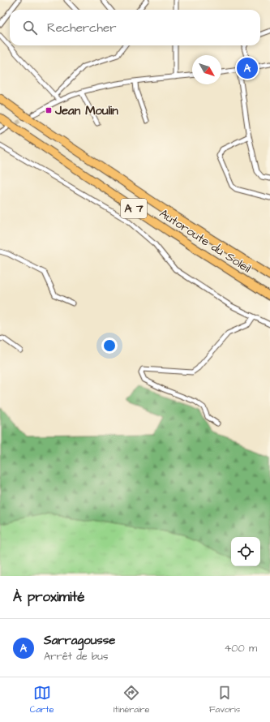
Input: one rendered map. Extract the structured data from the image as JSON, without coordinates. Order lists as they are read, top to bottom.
{
  "streets": {
    "highway": ["A 7", "Autoroute du Soleil"]
  },
  "places": {
    "transit": ["Jean Moulin"]
  },
  "north": "bottom right",
  "page": {
    "search": "Rechercher",
    "pins": "A",
    "heading": "À proximité",
    "list": [
      {
        "mark": "A",
        "name": "Sarragousse",
        "note": "Arrêt de bus",
        "value": "400 m"
      }
    ],
    "nav": ["Carte", "Itinéraire", "Favoris"]
  }
}
